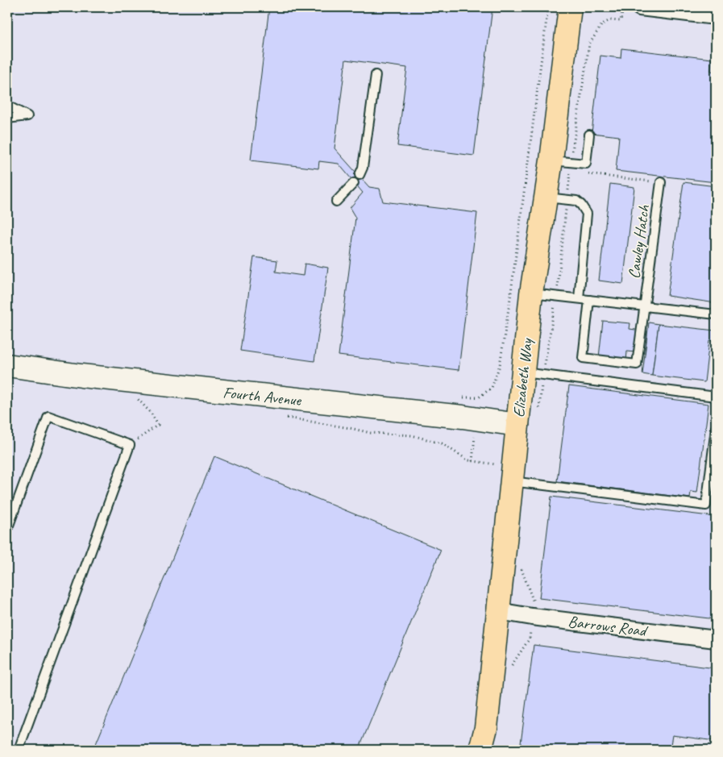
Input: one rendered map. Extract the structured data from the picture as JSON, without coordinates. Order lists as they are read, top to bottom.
{
  "streets": {
    "main road": ["Elizabeth Way"],
    "street": ["Fourth Avenue", "Barrows Road"],
    "lane": ["Cawley Hatch"]
  },
  "crossings": [
    ["Elizabeth Way", "Fourth Avenue"],
    ["Elizabeth Way", "Barrows Road"]
  ]
}
